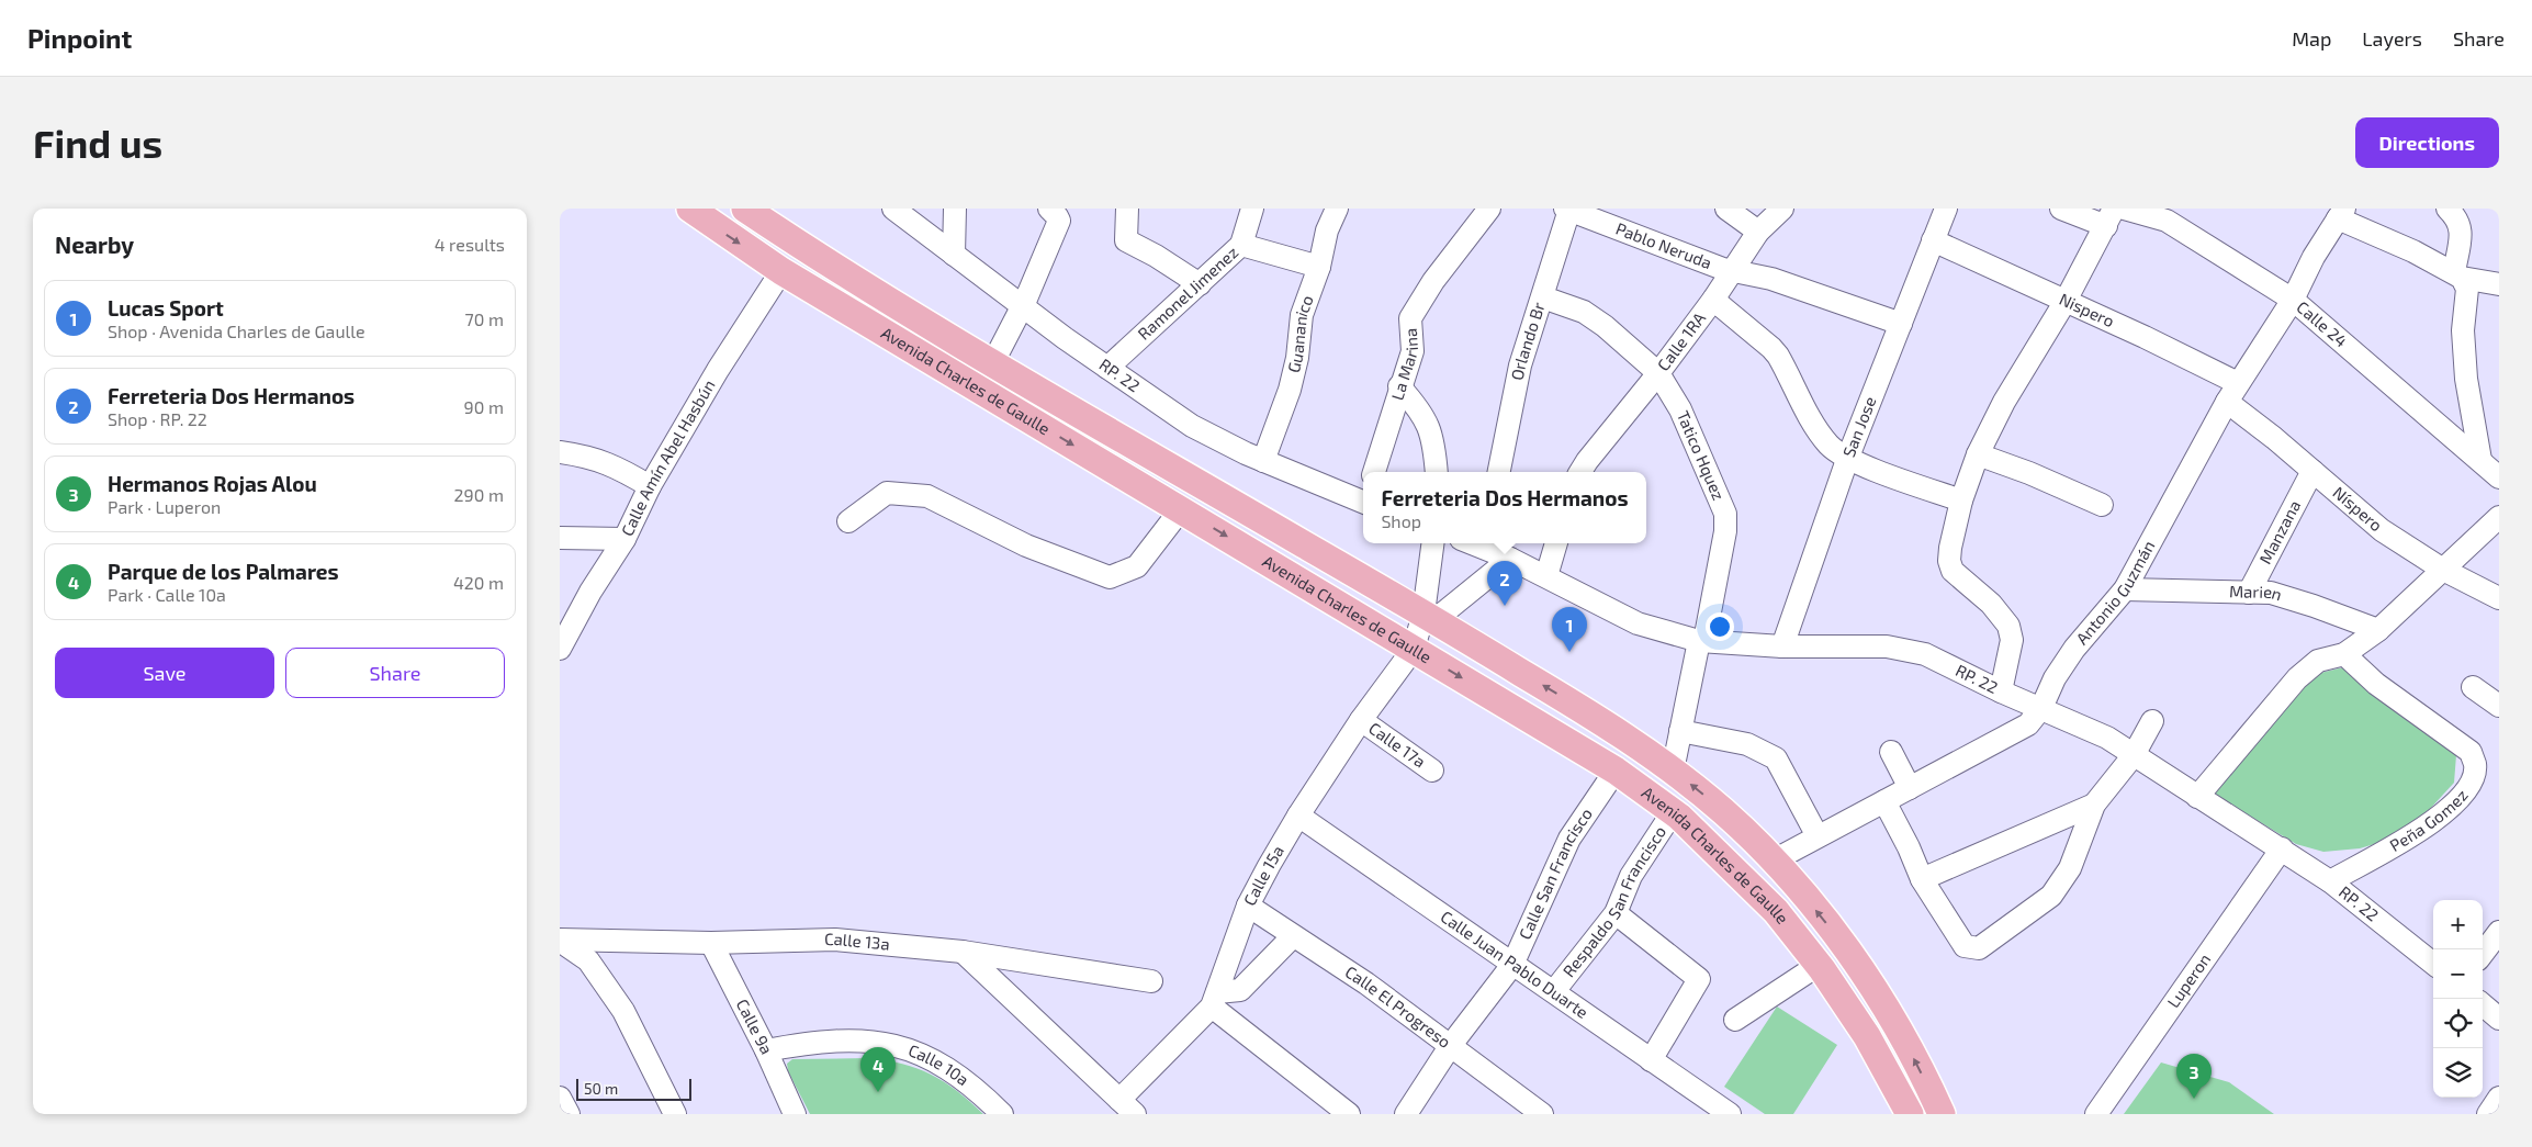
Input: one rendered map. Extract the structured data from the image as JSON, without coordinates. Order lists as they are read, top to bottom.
{
  "streets": {
    "main road": ["Avenida Charles de Gaulle"],
    "street": [
      "Pablo Neruda",
      "Ramonel Jimenez",
      "Nispero",
      "Calle 24",
      "Guananico",
      "Orlando Br",
      "Calle 1RA",
      "La Marina",
      "RP. 22",
      "San Jose",
      "Tatico Hquez",
      "Calle Amín Abel Hasbún",
      "Níspero",
      "Manzana",
      "Antonio Guzmán",
      "Marien",
      "Calle 17a",
      "Peña Gomez",
      "Calle San Francisco",
      "Calle 15a",
      "Respaldo San Francisco",
      "Calle 13a",
      "Calle Juan Pablo Duarte",
      "Luperon",
      "Calle El Progreso",
      "Calle 9a",
      "Calle 10a"
    ]
  },
  "crossings": [
    ["Pablo Neruda", "Orlando Br"],
    ["Pablo Neruda", "Calle 1RA"],
    ["Pablo Neruda", "San Jose"],
    ["Ramonel Jimenez", "RP. 22"],
    ["Nispero", "San Jose"],
    ["Nispero", "Níspero"],
    ["Nispero", "Antonio Guzmán"],
    ["Calle 24", "Antonio Guzmán"],
    ["Guananico", "RP. 22"],
    ["Orlando Br", "Tatico Hquez"],
    ["Calle 1RA", "Tatico Hquez"],
    ["RP. 22", "San Jose"],
    ["RP. 22", "Tatico Hquez"],
    ["RP. 22", "Antonio Guzmán"],
    ["RP. 22", "Peña Gomez"],
    ["RP. 22", "Luperon"],
    ["Avenida Charles de Gaulle", "Tatico Hquez"],
    ["Avenida Charles de Gaulle", "Calle Amín Abel Hasbún"],
    ["Avenida Charles de Gaulle", "Antonio Guzmán"],
    ["Avenida Charles de Gaulle", "Calle San Francisco"],
    ["Avenida Charles de Gaulle", "Calle 15a"],
    ["Avenida Charles de Gaulle", "Respaldo San Francisco"],
    ["Níspero", "Manzana"],
    ["Níspero", "Antonio Guzmán"],
    ["Manzana", "Marien"],
    ["Antonio Guzmán", "Marien"],
    ["Calle 17a", "Calle 15a"],
    ["Calle San Francisco", "Calle Juan Pablo Duarte"],
    ["Calle San Francisco", "Calle El Progreso"],
    ["Calle 15a", "Calle Juan Pablo Duarte"],
    ["Calle 15a", "Calle El Progreso"],
    ["Respaldo San Francisco", "Calle Juan Pablo Duarte"],
    ["Calle 13a", "Calle 9a"],
    ["Calle 9a", "Calle 10a"]
  ],
  "scale_bar": "50 m",
  "page": {
    "header": "Pinpoint",
    "nav": ["Map", "Layers", "Share"],
    "buttons": [
      "Directions",
      ["Save", "Share"]
    ],
    "title": "Find us",
    "heading": ["Nearby", "4 results"],
    "list": [
      {
        "mark": "1",
        "name": "Lucas Sport",
        "note": "Shop · Avenida Charles de Gaulle",
        "value": "70 m"
      },
      {
        "mark": "2",
        "name": "Ferreteria Dos Hermanos",
        "note": "Shop · RP. 22",
        "value": "90 m"
      },
      {
        "mark": "3",
        "name": "Hermanos Rojas Alou",
        "note": "Park · Luperon",
        "value": "290 m"
      },
      {
        "mark": "4",
        "name": "Parque de los Palmares",
        "note": "Park · Calle 10a",
        "value": "420 m"
      }
    ],
    "popup": ["Ferreteria Dos Hermanos", "Shop"],
    "pins": [
      "2",
      "1",
      "4",
      "3"
    ],
    "map_buttons": ["+", "−"],
    "scale": "50 m"
  }
}
